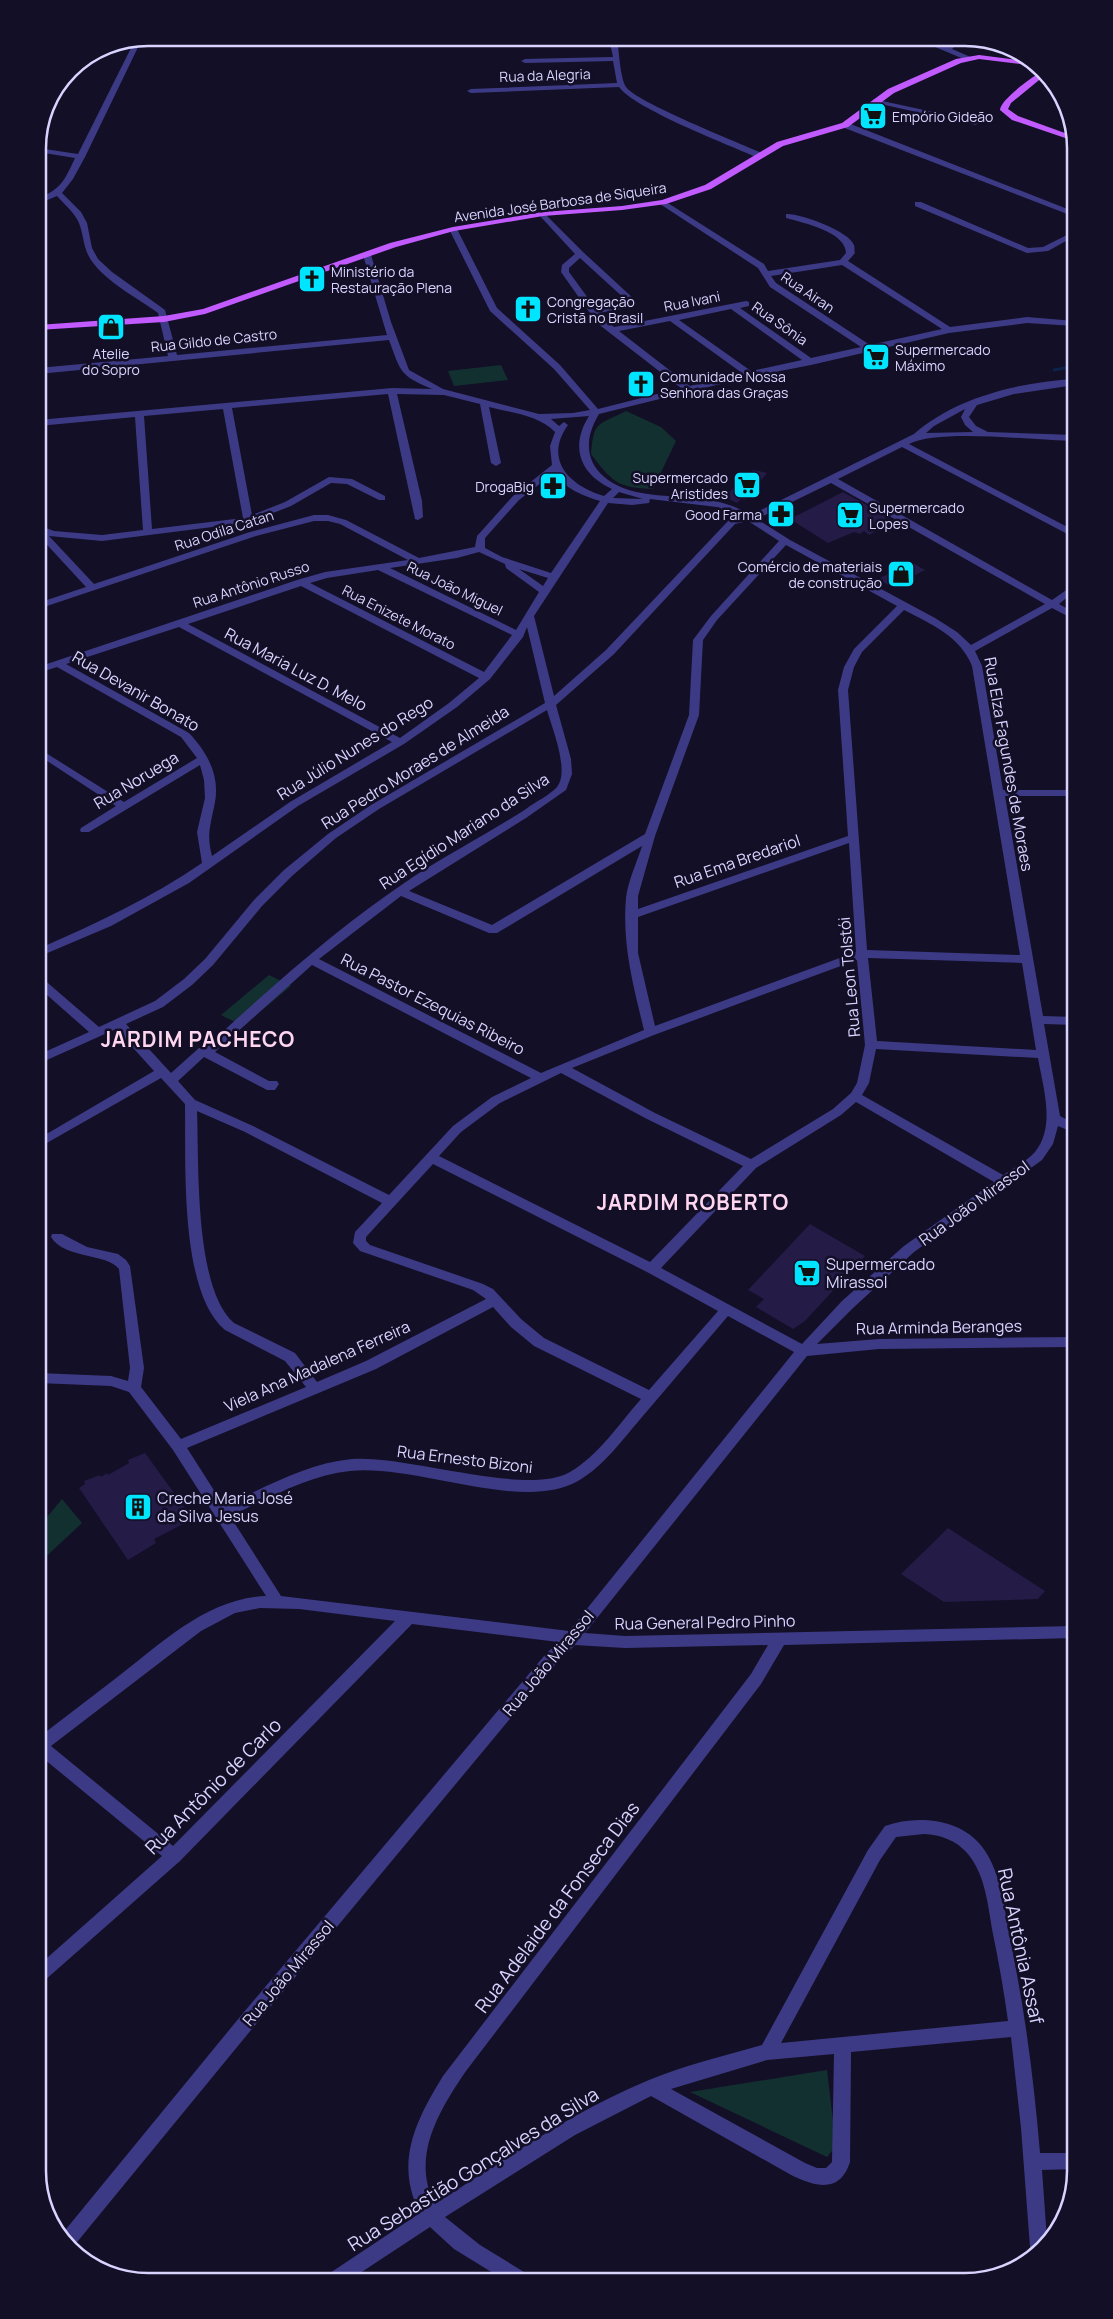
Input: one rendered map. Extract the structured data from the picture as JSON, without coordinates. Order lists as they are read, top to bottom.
{
  "streets": {
    "main road": ["Avenida José Barbosa de Siqueira"],
    "street": [
      "Rua da Alegria",
      "Rua Airan",
      "Rua Ivani",
      "Rua Sônia",
      "Rua Gildo de Castro",
      "Rua Odila Catan",
      "Rua Antônio Russo",
      "Rua João Miguel",
      "Rua Enizete Morato",
      "Rua Maria Luz D. Melo",
      "Rua Devanir Bonato",
      "Rua Júlio Nunes do Rego",
      "Rua Elza Fagundes de Moraes",
      "Rua Pedro Moraes de Almeida",
      "Rua Noruega",
      "Rua Egídio Mariano da Silva",
      "Rua Ema Bredariol",
      "Rua Leon Tolstói",
      "Rua Pastor Ezequias Ribeiro",
      "Rua João Mirassol",
      "Rua Arminda Beranges",
      "Viela Ana Madalena Ferreira",
      "Rua Ernesto Bizoni",
      "Rua General Pedro Pinho",
      "Rua Antônio de Carlo",
      "Rua Adelaide da Fonseca Dias",
      "Rua Antônia Assaf",
      "Rua Sebastião Gonçalves da Silva"
    ]
  },
  "crossings": [
    ["Avenida José Barbosa de Siqueira", "Rua Airan"],
    ["Rua Ivani", "Rua Sônia"],
    ["Rua Odila Catan", "Rua Antônio Russo"],
    ["Rua Antônio Russo", "Rua João Miguel"],
    ["Rua Antônio Russo", "Rua Enizete Morato"],
    ["Rua Antônio Russo", "Rua Maria Luz D. Melo"],
    ["Rua Antônio Russo", "Rua Devanir Bonato"],
    ["Rua João Miguel", "Rua Júlio Nunes do Rego"],
    ["Rua Enizete Morato", "Rua Júlio Nunes do Rego"],
    ["Rua Maria Luz D. Melo", "Rua Júlio Nunes do Rego"],
    ["Rua Devanir Bonato", "Rua Júlio Nunes do Rego"],
    ["Rua Devanir Bonato", "Rua Noruega"],
    ["Rua Júlio Nunes do Rego", "Rua Elza Fagundes de Moraes"],
    ["Rua Júlio Nunes do Rego", "Rua Egídio Mariano da Silva"],
    ["Rua Elza Fagundes de Moraes", "Rua Pedro Moraes de Almeida"],
    ["Rua Elza Fagundes de Moraes", "Rua Leon Tolstói"],
    ["Rua Elza Fagundes de Moraes", "Rua João Mirassol"],
    ["Rua Pedro Moraes de Almeida", "Rua Egídio Mariano da Silva"],
    ["Rua Egídio Mariano da Silva", "Rua Pastor Ezequias Ribeiro"],
    ["Rua Ema Bredariol", "Rua Leon Tolstói"],
    ["Rua João Mirassol", "Rua Arminda Beranges"],
    ["Rua João Mirassol", "Rua General Pedro Pinho"],
    ["Rua General Pedro Pinho", "Rua Antônio de Carlo"],
    ["Rua General Pedro Pinho", "Rua Adelaide da Fonseca Dias"],
    ["Rua Adelaide da Fonseca Dias", "Rua Sebastião Gonçalves da Silva"],
    ["Rua Antônia Assaf", "Rua Sebastião Gonçalves da Silva"]
  ],
  "districts": ["JARDIM PACHECO", "JARDIM ROBERTO"],
  "places": {
    "supermarket": [
      "Empório Gideão",
      "Supermercado Máximo",
      "Supermercado Aristides",
      "Supermercado Lopes",
      "Supermercado Mirassol"
    ],
    "church": ["Ministério da Restauração Plena", "Congregação Cristã no Brasil", "Comunidade Nossa Senhora das Graças"],
    "shop": ["Atelie do Sopro", "Comércio de materiais de construção"],
    "pharmacy": ["DrogaBig", "Good Farma"],
    "building": ["Creche Maria José da Silva Jesus"]
  }
}
